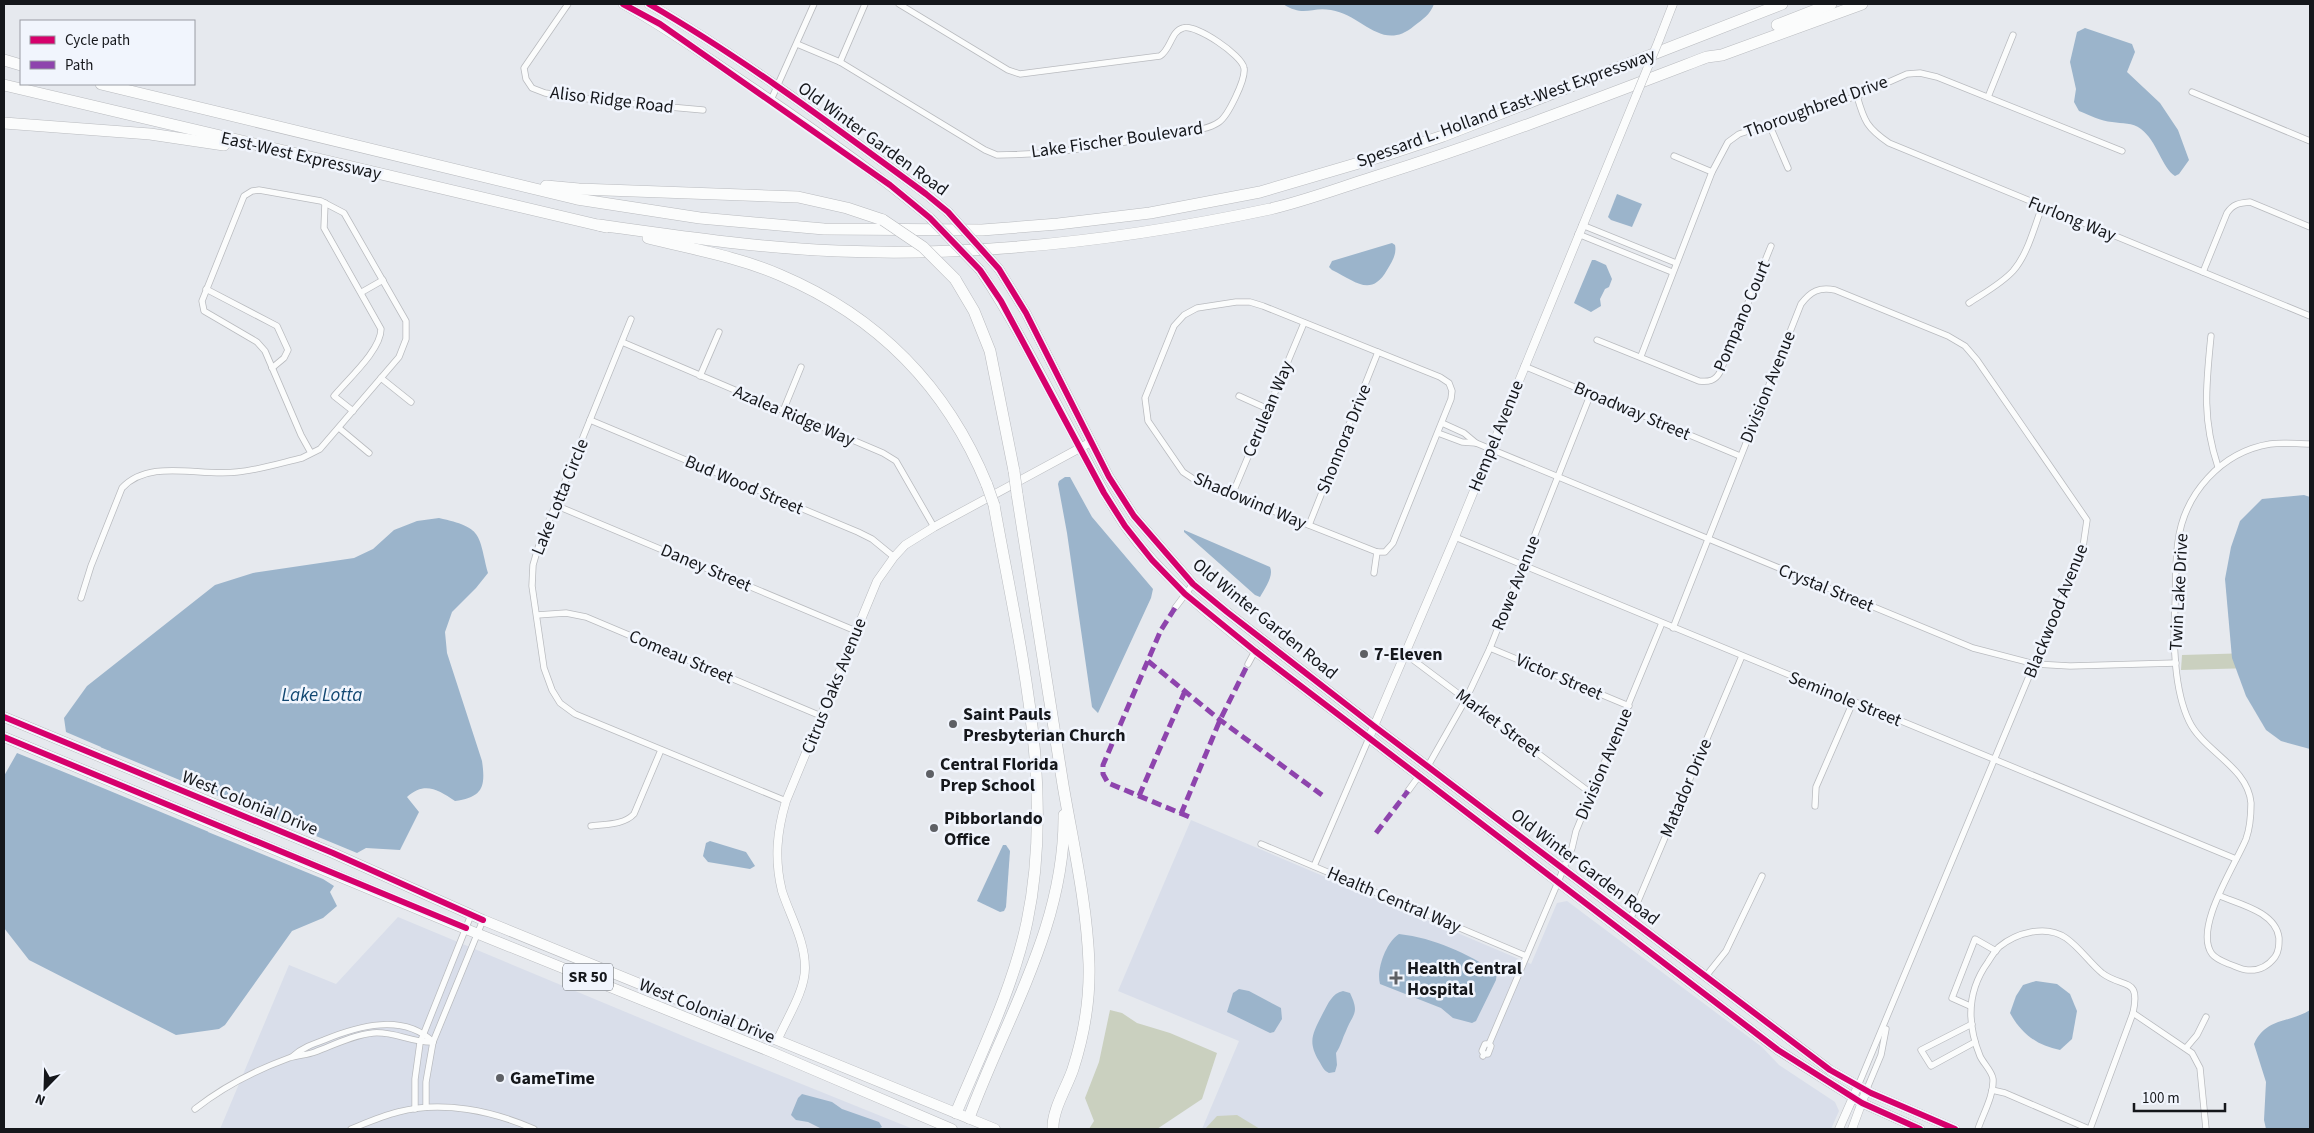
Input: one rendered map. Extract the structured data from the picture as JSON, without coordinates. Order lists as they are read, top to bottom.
{
  "streets": {
    "highway": [
      "Spessard L. Holland East-West Expressway",
      "East-West Expressway",
      "West Colonial Drive",
      "SR 50"
    ],
    "main road": ["Old Winter Garden Road"],
    "street": [
      "Aliso Ridge Road",
      "Thoroughbred Drive",
      "Lake Fischer Boulevard",
      "Furlong Way",
      "Pompano Court",
      "Division Avenue",
      "Cerulean Way",
      "Broadway Street",
      "Azalea Ridge Way",
      "Hempel Avenue",
      "Shonnora Drive",
      "Bud Wood Street",
      "Lake Lotta Circle",
      "Shadowind Way",
      "Daney Street",
      "Rowe Avenue",
      "Crystal Street",
      "Twin Lake Drive",
      "Blackwood Avenue",
      "Comeau Street",
      "Victor Street",
      "Citrus Oaks Avenue",
      "Seminole Street",
      "Market Street",
      "Matador Drive",
      "Health Central Way"
    ]
  },
  "crossings": [
    ["Thoroughbred Drive", "Furlong Way"],
    ["Thoroughbred Drive", "Pompano Court"],
    ["Spessard L. Holland East-West Expressway", "East-West Expressway"],
    ["Old Winter Garden Road", "Division Avenue"],
    ["Old Winter Garden Road", "Hempel Avenue"],
    ["Old Winter Garden Road", "Rowe Avenue"],
    ["Old Winter Garden Road", "Blackwood Avenue"],
    ["Old Winter Garden Road", "Citrus Oaks Avenue"],
    ["Old Winter Garden Road", "Matador Drive"],
    ["Division Avenue", "Broadway Street"],
    ["Division Avenue", "Crystal Street"],
    ["Division Avenue", "Blackwood Avenue"],
    ["Division Avenue", "Victor Street"],
    ["Division Avenue", "Seminole Street"],
    ["Division Avenue", "Market Street"],
    ["Division Avenue", "Health Central Way"],
    ["Cerulean Way", "Shadowind Way"],
    ["Broadway Street", "Hempel Avenue"],
    ["Broadway Street", "Rowe Avenue"],
    ["Azalea Ridge Way", "Lake Lotta Circle"],
    ["Azalea Ridge Way", "Citrus Oaks Avenue"],
    ["Hempel Avenue", "Crystal Street"],
    ["Hempel Avenue", "Seminole Street"],
    ["Hempel Avenue", "Market Street"],
    ["Hempel Avenue", "Health Central Way"],
    ["Shonnora Drive", "Shadowind Way"],
    ["Bud Wood Street", "Lake Lotta Circle"],
    ["Bud Wood Street", "Citrus Oaks Avenue"],
    ["Lake Lotta Circle", "Daney Street"],
    ["Lake Lotta Circle", "Comeau Street"],
    ["Lake Lotta Circle", "Citrus Oaks Avenue"],
    ["Daney Street", "Citrus Oaks Avenue"],
    ["Rowe Avenue", "Crystal Street"],
    ["Rowe Avenue", "Victor Street"],
    ["Rowe Avenue", "Seminole Street"],
    ["Rowe Avenue", "Market Street"],
    ["Crystal Street", "Twin Lake Drive"],
    ["Crystal Street", "Blackwood Avenue"],
    ["Twin Lake Drive", "Seminole Street"],
    ["Blackwood Avenue", "Seminole Street"],
    ["Comeau Street", "Citrus Oaks Avenue"],
    ["Citrus Oaks Avenue", "West Colonial Drive"],
    ["Seminole Street", "Matador Drive"]
  ],
  "water": ["Lake Lotta"],
  "places": {
    "other": [
      "7-Eleven",
      "Saint Pauls Presbyterian Church",
      "Central Florida Prep School",
      "Pibborlando Office",
      "GameTime"
    ],
    "health": ["Health Central Hospital"]
  },
  "legend": ["Cycle path", "Path"],
  "scale_bar": "100 m",
  "north": "bottom left"
}
